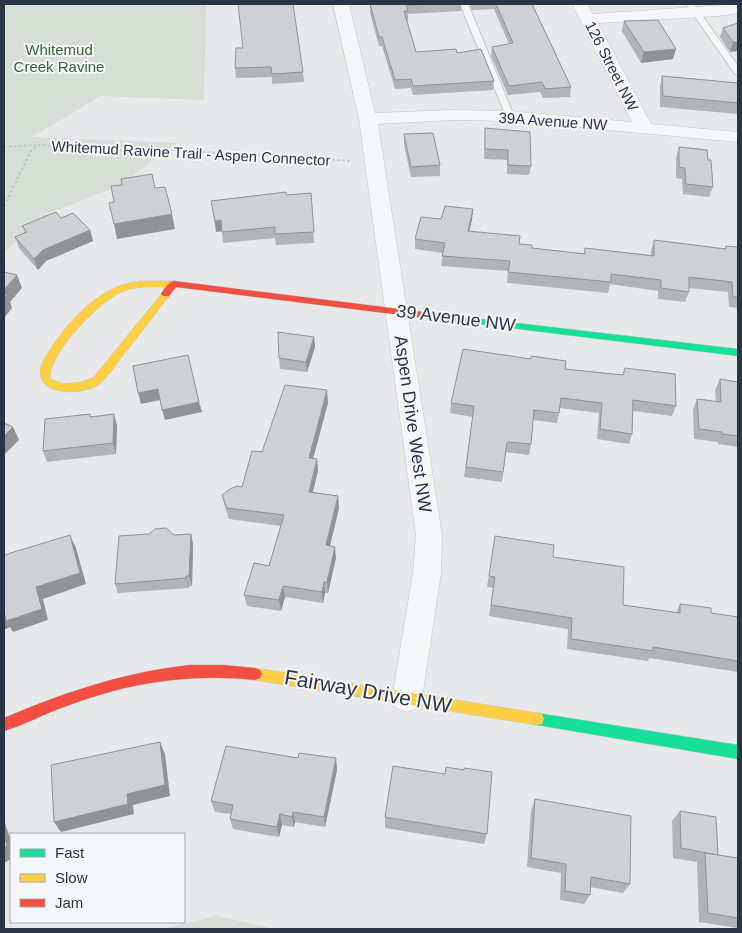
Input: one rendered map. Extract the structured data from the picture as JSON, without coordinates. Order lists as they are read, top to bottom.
{
  "streets": {
    "street": [
      "126 Street NW",
      "39A Avenue NW",
      "39 Avenue NW",
      "Aspen Drive West NW",
      "Fairway Drive NW"
    ],
    "path": ["Whitemud Ravine Trail - Aspen Connector"]
  },
  "crossings": [
    ["126 Street NW", "39A Avenue NW"],
    ["39A Avenue NW", "Aspen Drive West NW"],
    ["39 Avenue NW", "Aspen Drive West NW"],
    ["Aspen Drive West NW", "Fairway Drive NW"]
  ],
  "parks": ["Whitemud Creek Ravine"],
  "legend": ["Fast", "Slow", "Jam"]
}
